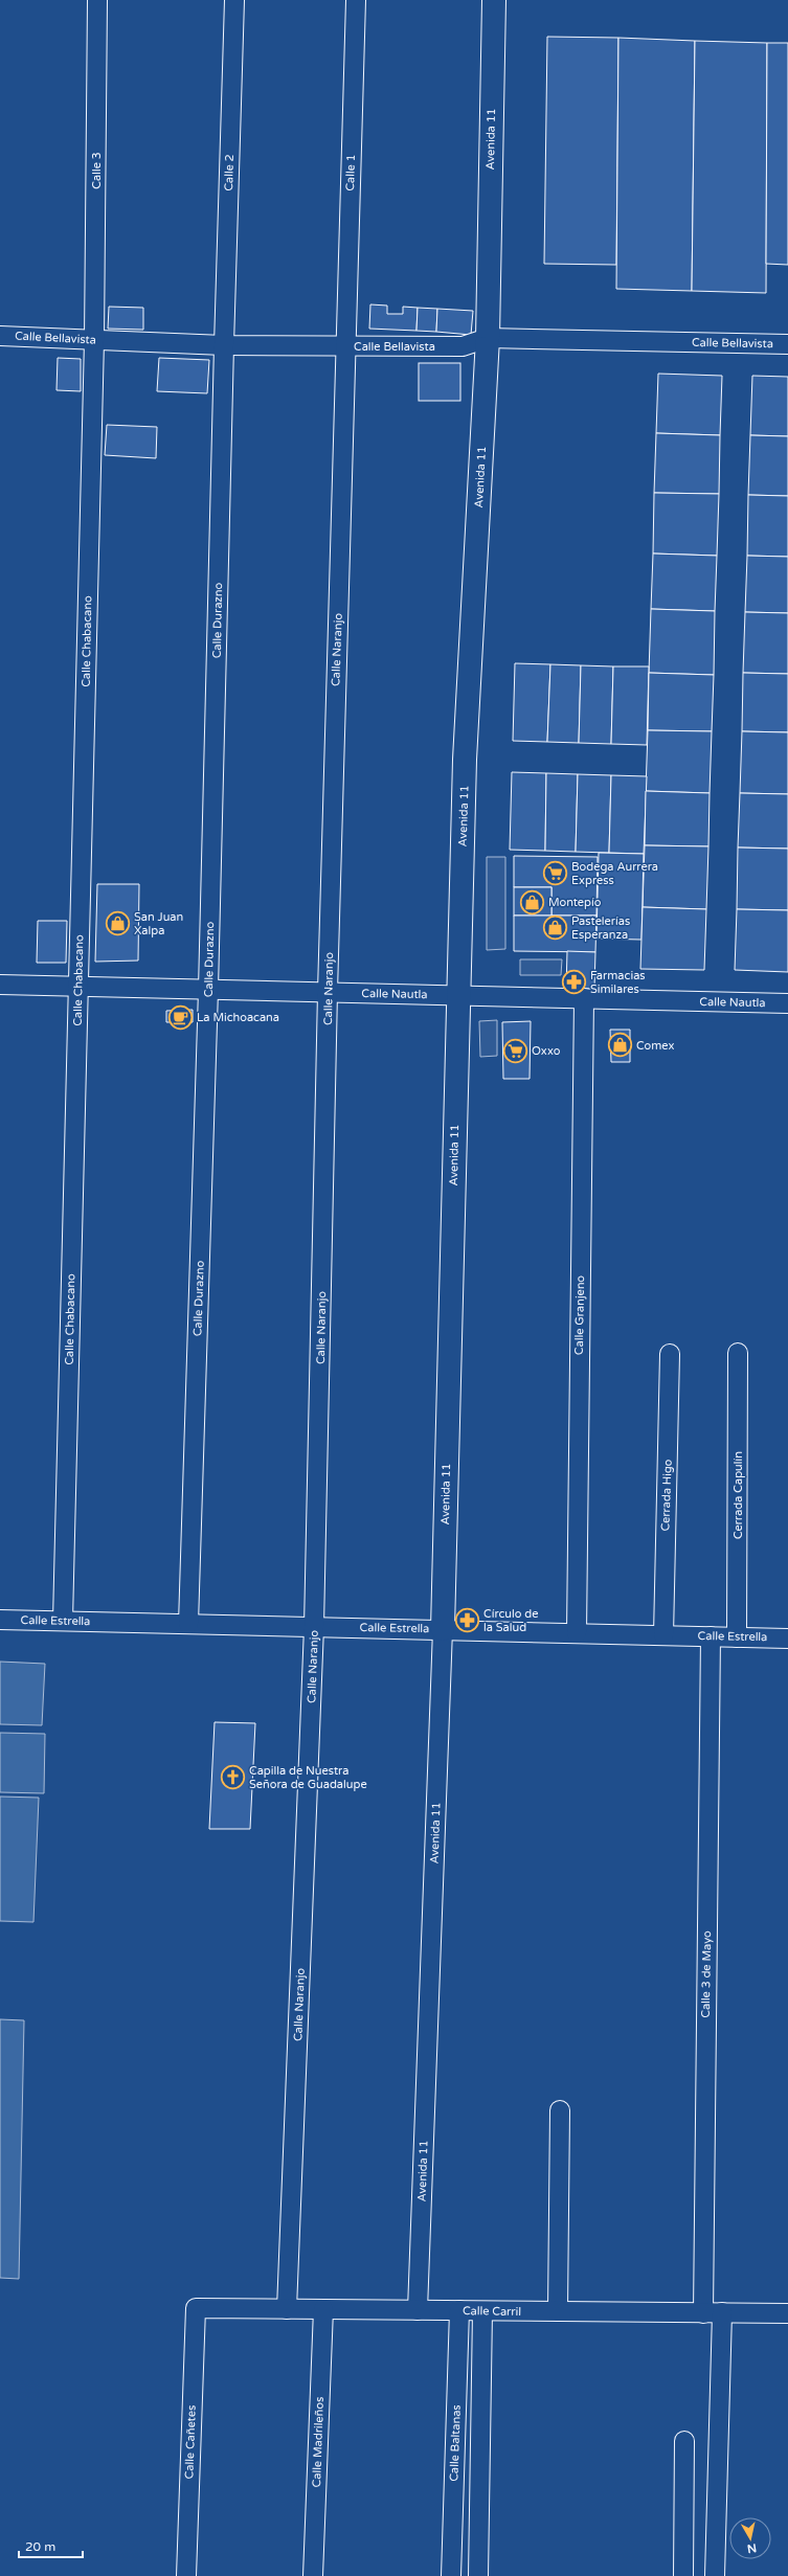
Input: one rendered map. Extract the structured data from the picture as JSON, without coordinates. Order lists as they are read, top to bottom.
{
  "streets": {
    "street": [
      "Avenida 11",
      "Calle 3",
      "Calle 2",
      "Calle 1",
      "Calle Bellavista",
      "Calle Durazno",
      "Calle Chabacano",
      "Calle Naranjo",
      "Calle Nautla",
      "Calle Granjeno",
      "Cerrada Higo",
      "Cerrada Capulín",
      "Calle Estrella",
      "Calle 3 de Mayo",
      "Calle Carril",
      "Calle Cañetes",
      "Calle Madrileños",
      "Calle Baltanas"
    ]
  },
  "crossings": [
    ["Avenida 11", "Calle Bellavista"],
    ["Avenida 11", "Calle Nautla"],
    ["Avenida 11", "Calle Estrella"],
    ["Avenida 11", "Calle Carril"],
    ["Calle 3", "Calle Bellavista"],
    ["Calle 3", "Calle Chabacano"],
    ["Calle 2", "Calle Bellavista"],
    ["Calle 2", "Calle Durazno"],
    ["Calle 1", "Calle Bellavista"],
    ["Calle 1", "Calle Naranjo"],
    ["Calle Bellavista", "Calle Durazno"],
    ["Calle Bellavista", "Calle Chabacano"],
    ["Calle Bellavista", "Calle Naranjo"],
    ["Calle Durazno", "Calle Nautla"],
    ["Calle Durazno", "Calle Estrella"],
    ["Calle Chabacano", "Calle Nautla"],
    ["Calle Chabacano", "Calle Estrella"],
    ["Calle Naranjo", "Calle Nautla"],
    ["Calle Naranjo", "Calle Estrella"],
    ["Calle Naranjo", "Calle Carril"],
    ["Calle Nautla", "Calle Granjeno"],
    ["Calle Granjeno", "Calle Estrella"],
    ["Cerrada Higo", "Calle Estrella"],
    ["Cerrada Capulín", "Calle Estrella"],
    ["Calle Estrella", "Calle 3 de Mayo"],
    ["Calle 3 de Mayo", "Calle Carril"],
    ["Calle Carril", "Calle Cañetes"],
    ["Calle Carril", "Calle Madrileños"],
    ["Calle Carril", "Calle Baltanas"]
  ],
  "places": {
    "supermarket": ["Bodega Aurrera Express", "Oxxo"],
    "shop": [
      "Montepío",
      "San Juan Xalpa",
      "Pastelerías Esperanza",
      "Comex"
    ],
    "pharmacy": ["Farmacias Similares", "Círculo de la Salud"],
    "cafe": ["La Michoacana"],
    "church": ["Capilla de Nuestra Señora de Guadalupe"]
  },
  "scale_bar": "20 m",
  "north": "bottom"
}
